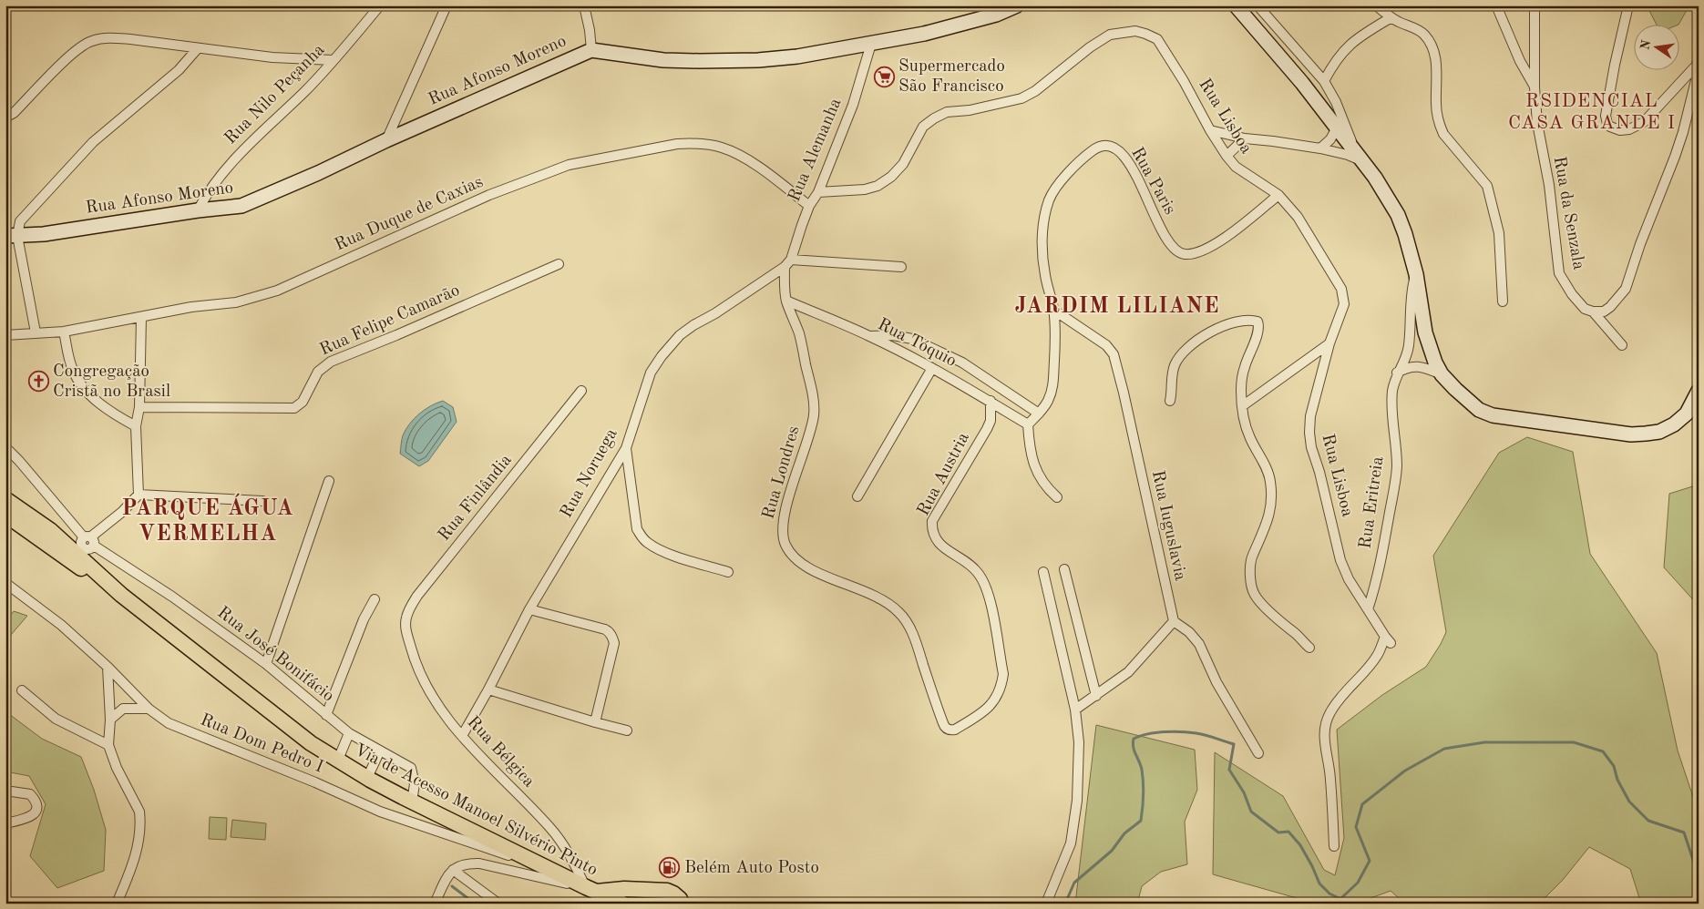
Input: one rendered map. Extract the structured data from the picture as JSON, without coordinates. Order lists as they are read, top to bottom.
{
  "streets": {
    "main road": ["Rua Afonso Moreno", "Via de Acesso Manoel Silvério Pinto"],
    "street": [
      "Rua Nilo Peçanha",
      "Rua Lisboa",
      "Rua Alemanha",
      "Rua Paris",
      "Rua da Senzala",
      "Rua Duque de Caxias",
      "Rua Felipe Camarão",
      "Rua Tóquio",
      "Rua Londres",
      "Rua Noruega",
      "Rua Austria",
      "Rua Finlândia",
      "Rua Eritreia",
      "Rua Iuguslavia",
      "Rua José Bonifácio",
      "Rua Dom Pedro I",
      "Rua Bélgica"
    ]
  },
  "crossings": [
    ["Rua Afonso Moreno", "Rua Nilo Peçanha"],
    ["Rua Afonso Moreno", "Rua Alemanha"],
    ["Rua Lisboa", "Rua Alemanha"],
    ["Rua Lisboa", "Rua Paris"],
    ["Rua Lisboa", "Rua Eritreia"],
    ["Rua Alemanha", "Rua Duque de Caxias"],
    ["Rua Alemanha", "Rua Londres"],
    ["Rua Alemanha", "Rua Noruega"],
    ["Rua Paris", "Rua Iuguslavia"],
    ["Rua Tóquio", "Rua Londres"],
    ["Rua Tóquio", "Rua Austria"],
    ["Rua Londres", "Rua Noruega"],
    ["Rua Londres", "Rua Austria"],
    ["Rua Noruega", "Rua Bélgica"],
    ["Rua Finlândia", "Rua Bélgica"],
    ["Rua José Bonifácio", "Via de Acesso Manoel Silvério Pinto"],
    ["Rua Dom Pedro I", "Via de Acesso Manoel Silvério Pinto"],
    ["Rua Bélgica", "Via de Acesso Manoel Silvério Pinto"]
  ],
  "districts": ["RSIDENCIAL CASA GRANDE I", "JARDIM LILIANE", "PARQUE ÁGUA VERMELHA"],
  "places": {
    "supermarket": ["Supermercado São Francisco"],
    "church": ["Congregação Cristã no Brasil"],
    "fuel station": ["Belém Auto Posto"]
  },
  "north": "left"
}
